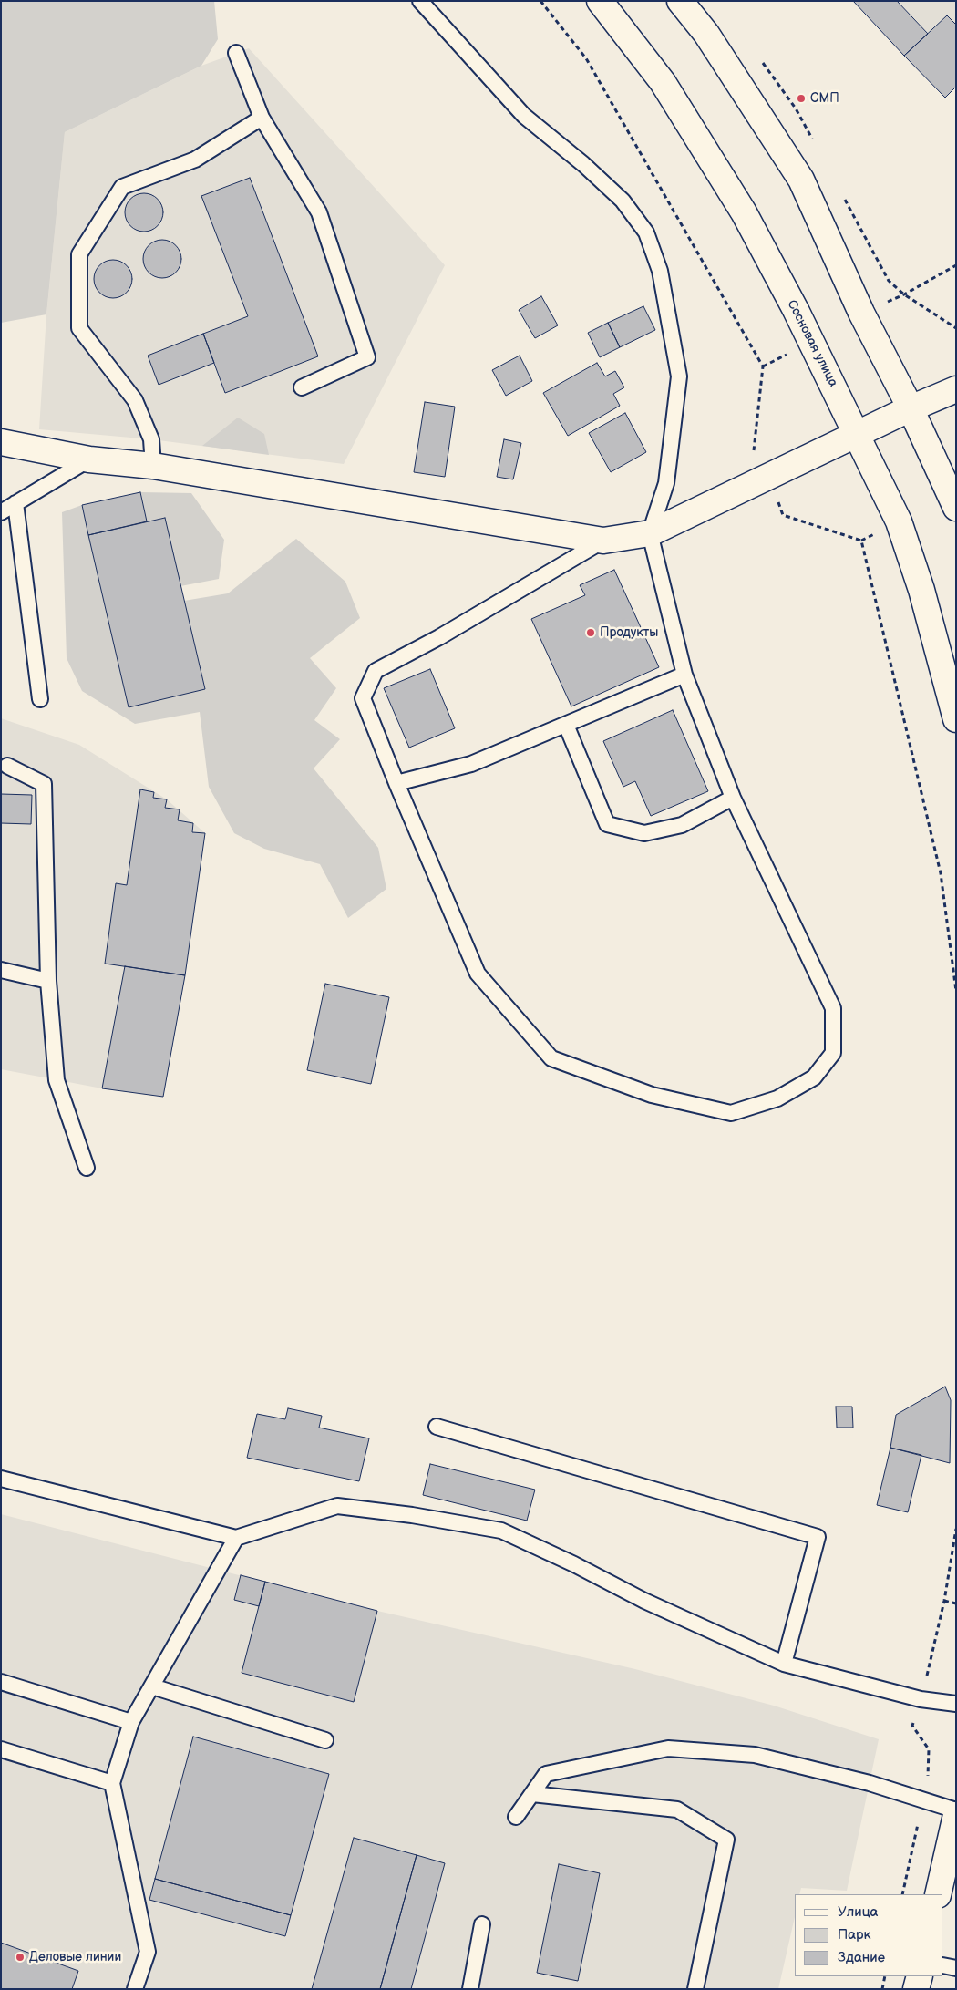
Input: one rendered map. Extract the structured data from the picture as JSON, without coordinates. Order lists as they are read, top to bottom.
{
  "streets": {
    "main road": ["Сосновая улица"]
  },
  "places": ["СМП", "Продукты", "Деловые линии"],
  "legend": ["Улица", "Парк", "Здание"]
}
